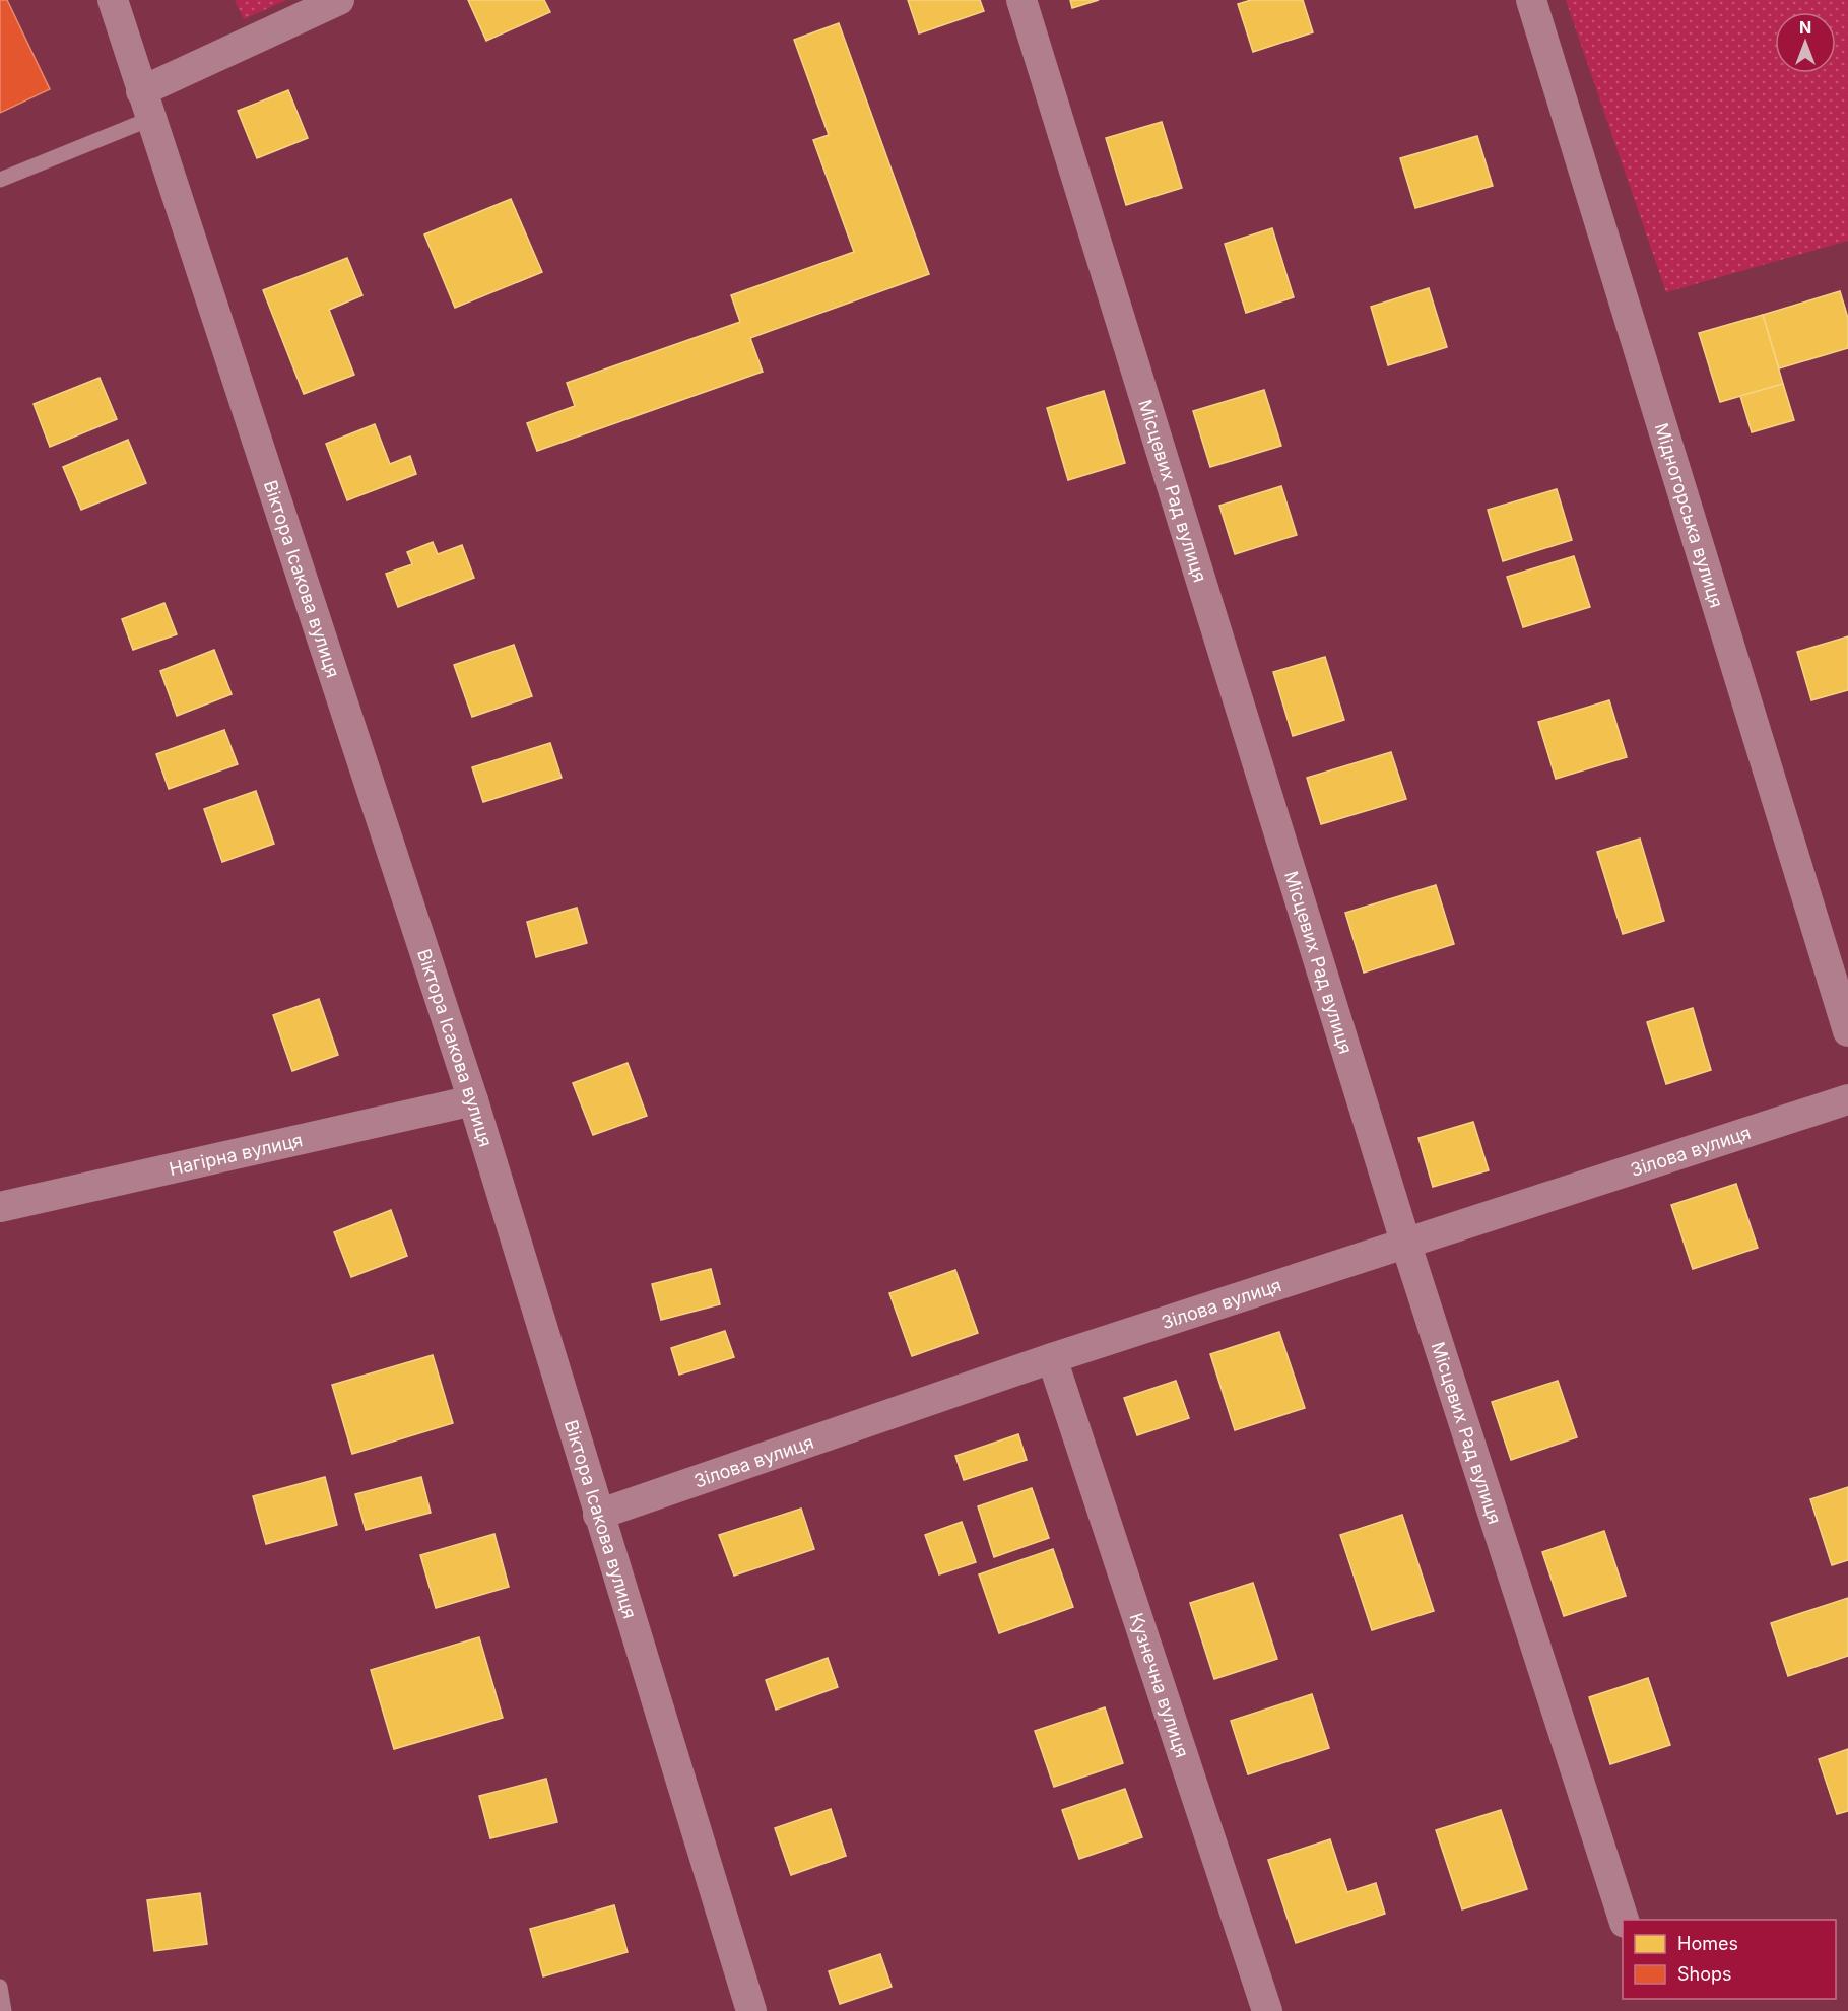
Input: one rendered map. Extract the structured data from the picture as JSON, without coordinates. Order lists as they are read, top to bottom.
{
  "streets": {
    "street": [
      "Місцевих Рад вулиця",
      "Мідногорська вулиця",
      "Віктора Ісакова вулиця",
      "Зілова вулиця",
      "Нагірна вулиця",
      "Кузнечна вулиця"
    ]
  },
  "crossings": [
    ["Місцевих Рад вулиця", "Зілова вулиця"],
    ["Віктора Ісакова вулиця", "Зілова вулиця"],
    ["Віктора Ісакова вулиця", "Нагірна вулиця"],
    ["Зілова вулиця", "Кузнечна вулиця"]
  ],
  "legend": ["Homes", "Shops"],
  "north": "top"
}
